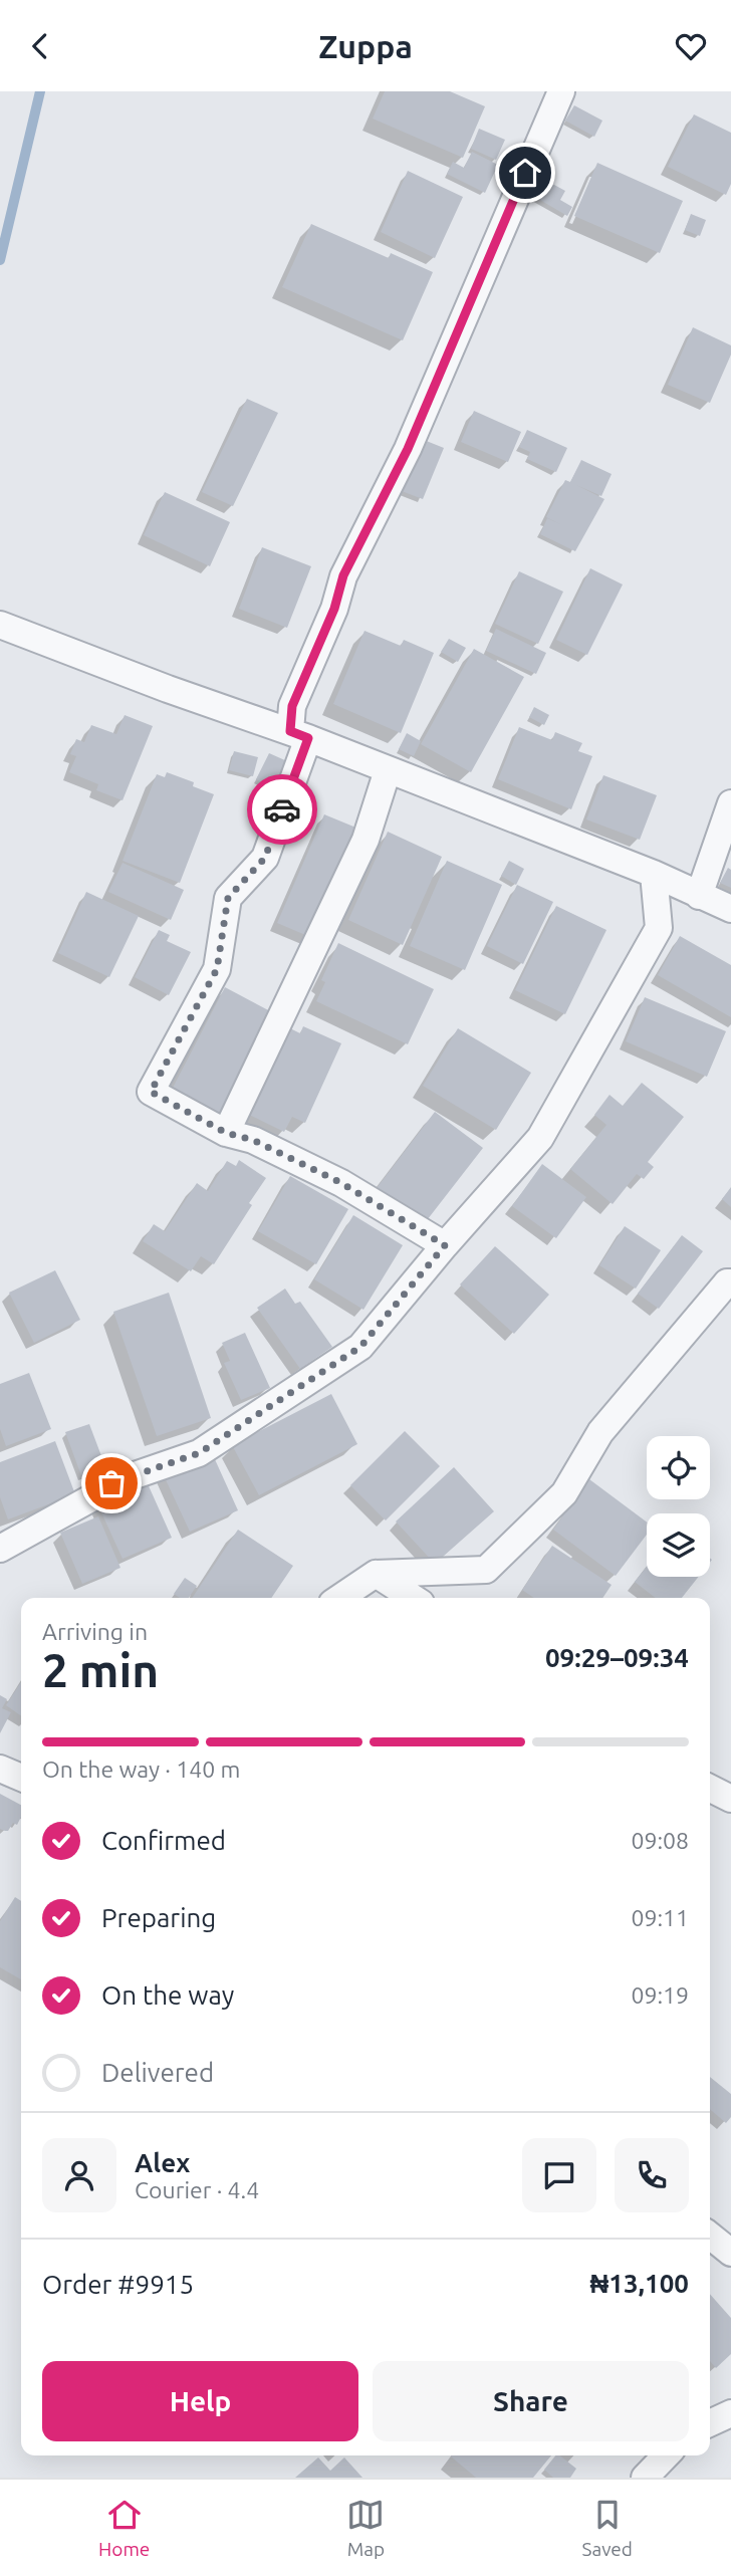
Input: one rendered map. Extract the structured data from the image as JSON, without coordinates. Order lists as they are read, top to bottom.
{
  "page": {
    "header": "Zuppa",
    "heading": ["2 min", "Arriving in", "09:29–09:34"],
    "panel": [
      "Alex",
      "Courier · 4.4",
      "Order #9915",
      "₦13,100"
    ],
    "bar": "On the way · 140 m",
    "list": [
      ["Confirmed", "09:08"],
      ["Preparing", "09:11"],
      ["On the way", "09:19"],
      "Delivered"
    ],
    "buttons": ["Help", "Share"],
    "tabs": ["Home", "Map", "Saved"]
  }
}
